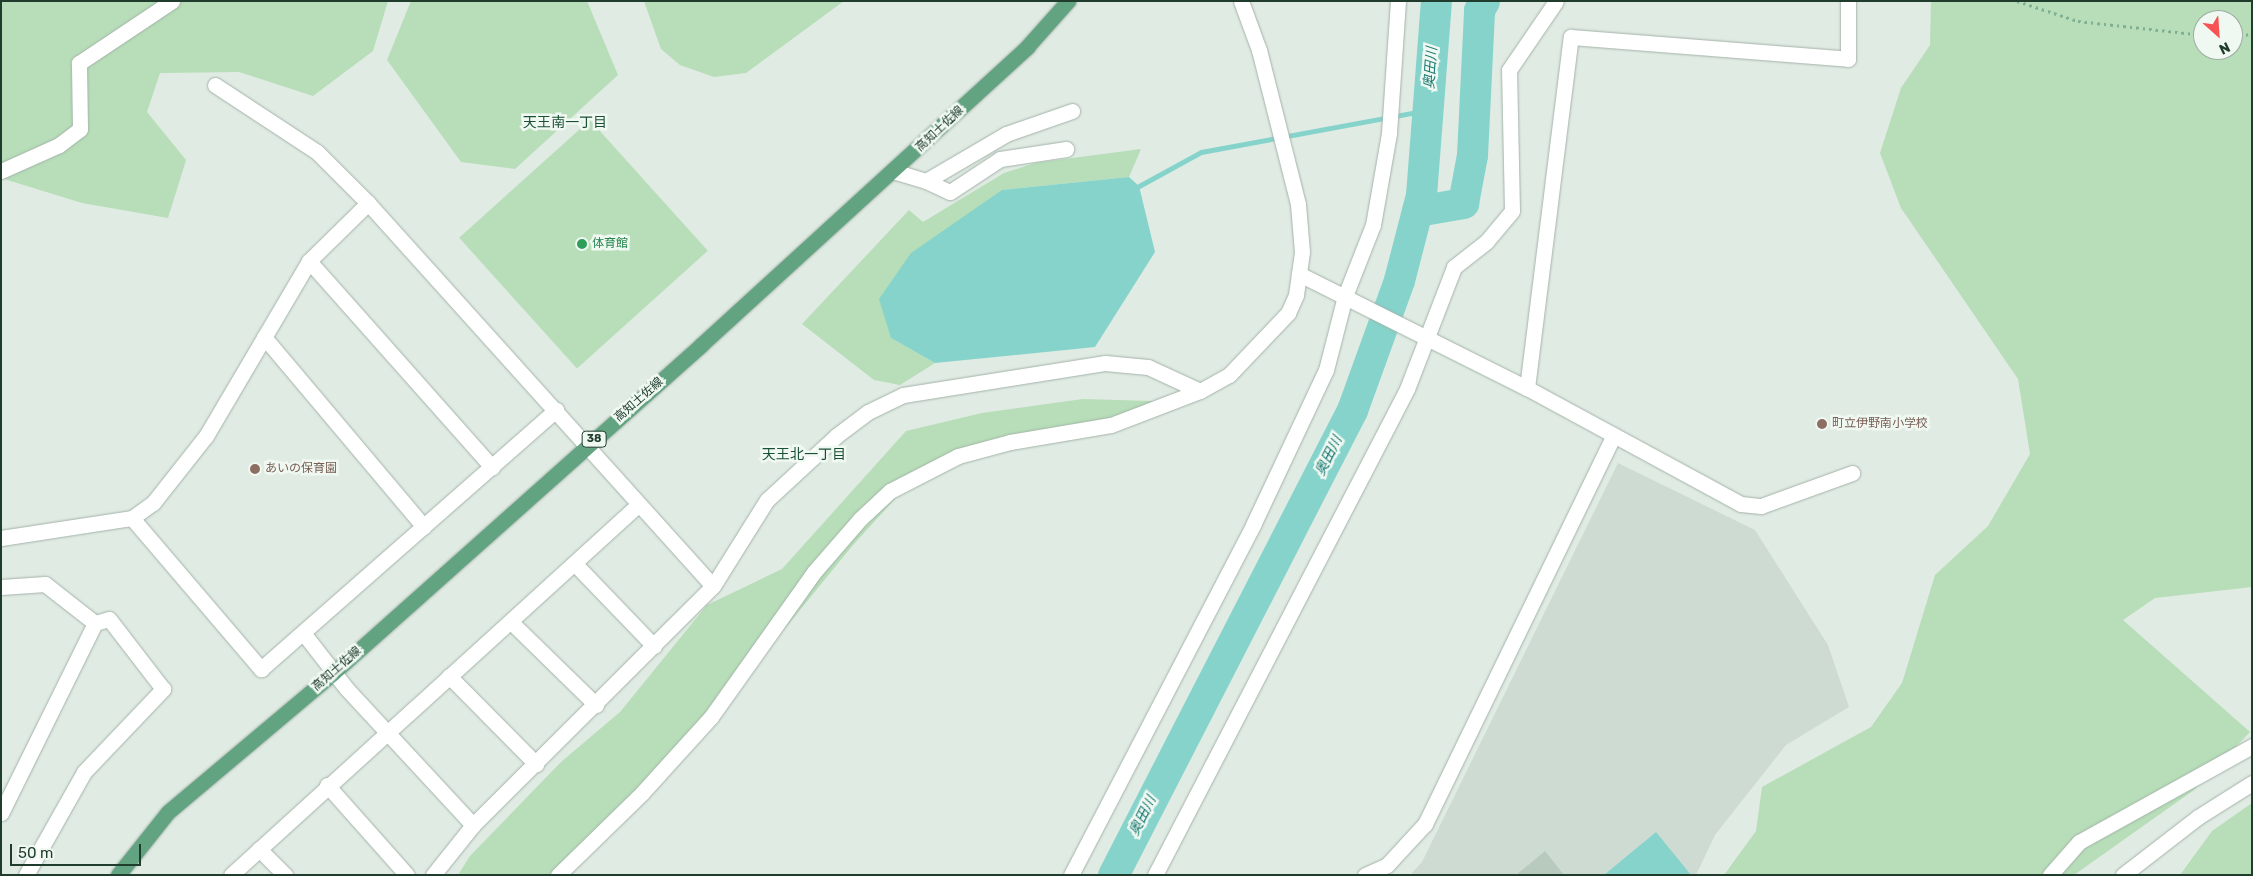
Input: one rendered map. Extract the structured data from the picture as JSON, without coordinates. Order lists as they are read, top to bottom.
{
  "streets": {
    "main road": ["高知土佐線", "38"]
  },
  "districts": ["天王南一丁目", "天王北一丁目"],
  "water": ["奥田川"],
  "places": ["体育館", "町立伊野南小学校", "あいの保育園"],
  "scale_bar": "50 m",
  "north": "bottom right"
}
